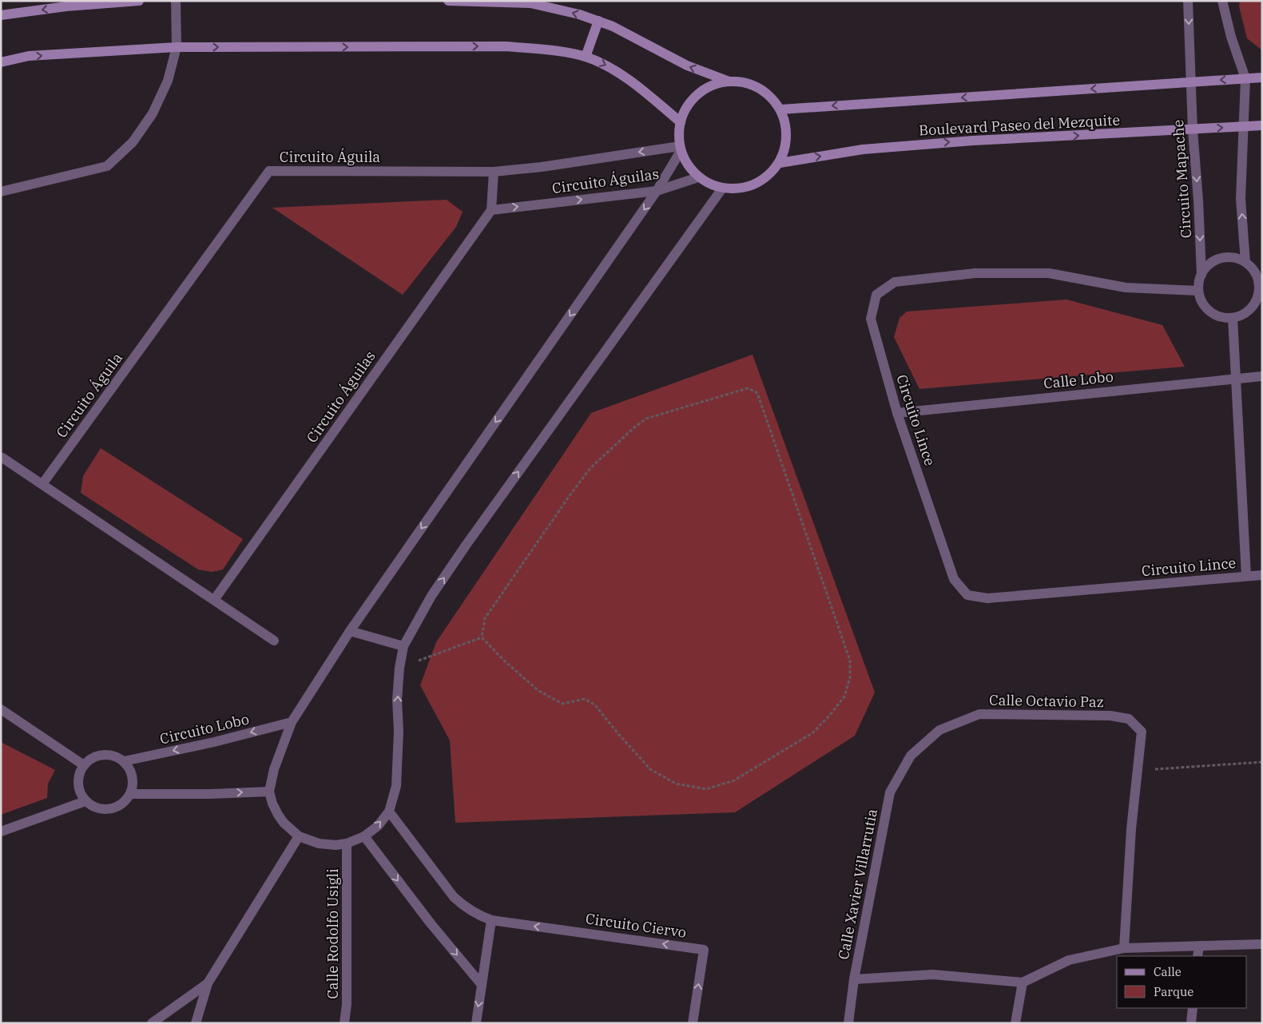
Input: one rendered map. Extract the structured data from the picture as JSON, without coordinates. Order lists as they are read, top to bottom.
{
  "streets": {
    "street": [
      "Boulevard Paseo del Mezquite",
      "Circuito Águila",
      "Circuito Mapache",
      "Circuito Águilas",
      "Calle Lobo",
      "Circuito Lince",
      "Calle Octavio Paz",
      "Circuito Lobo",
      "Calle Xavier Villarrutia",
      "Circuito Ciervo",
      "Calle Rodolfo Usigli"
    ]
  },
  "crossings": [
    ["Boulevard Paseo del Mezquite", "Circuito Águila"],
    ["Boulevard Paseo del Mezquite", "Circuito Mapache"],
    ["Boulevard Paseo del Mezquite", "Circuito Águilas"],
    ["Circuito Águila", "Circuito Águilas"],
    ["Circuito Mapache", "Circuito Lince"],
    ["Calle Lobo", "Circuito Lince"],
    ["Calle Octavio Paz", "Calle Xavier Villarrutia"]
  ],
  "legend": ["Calle", "Parque"]
}
